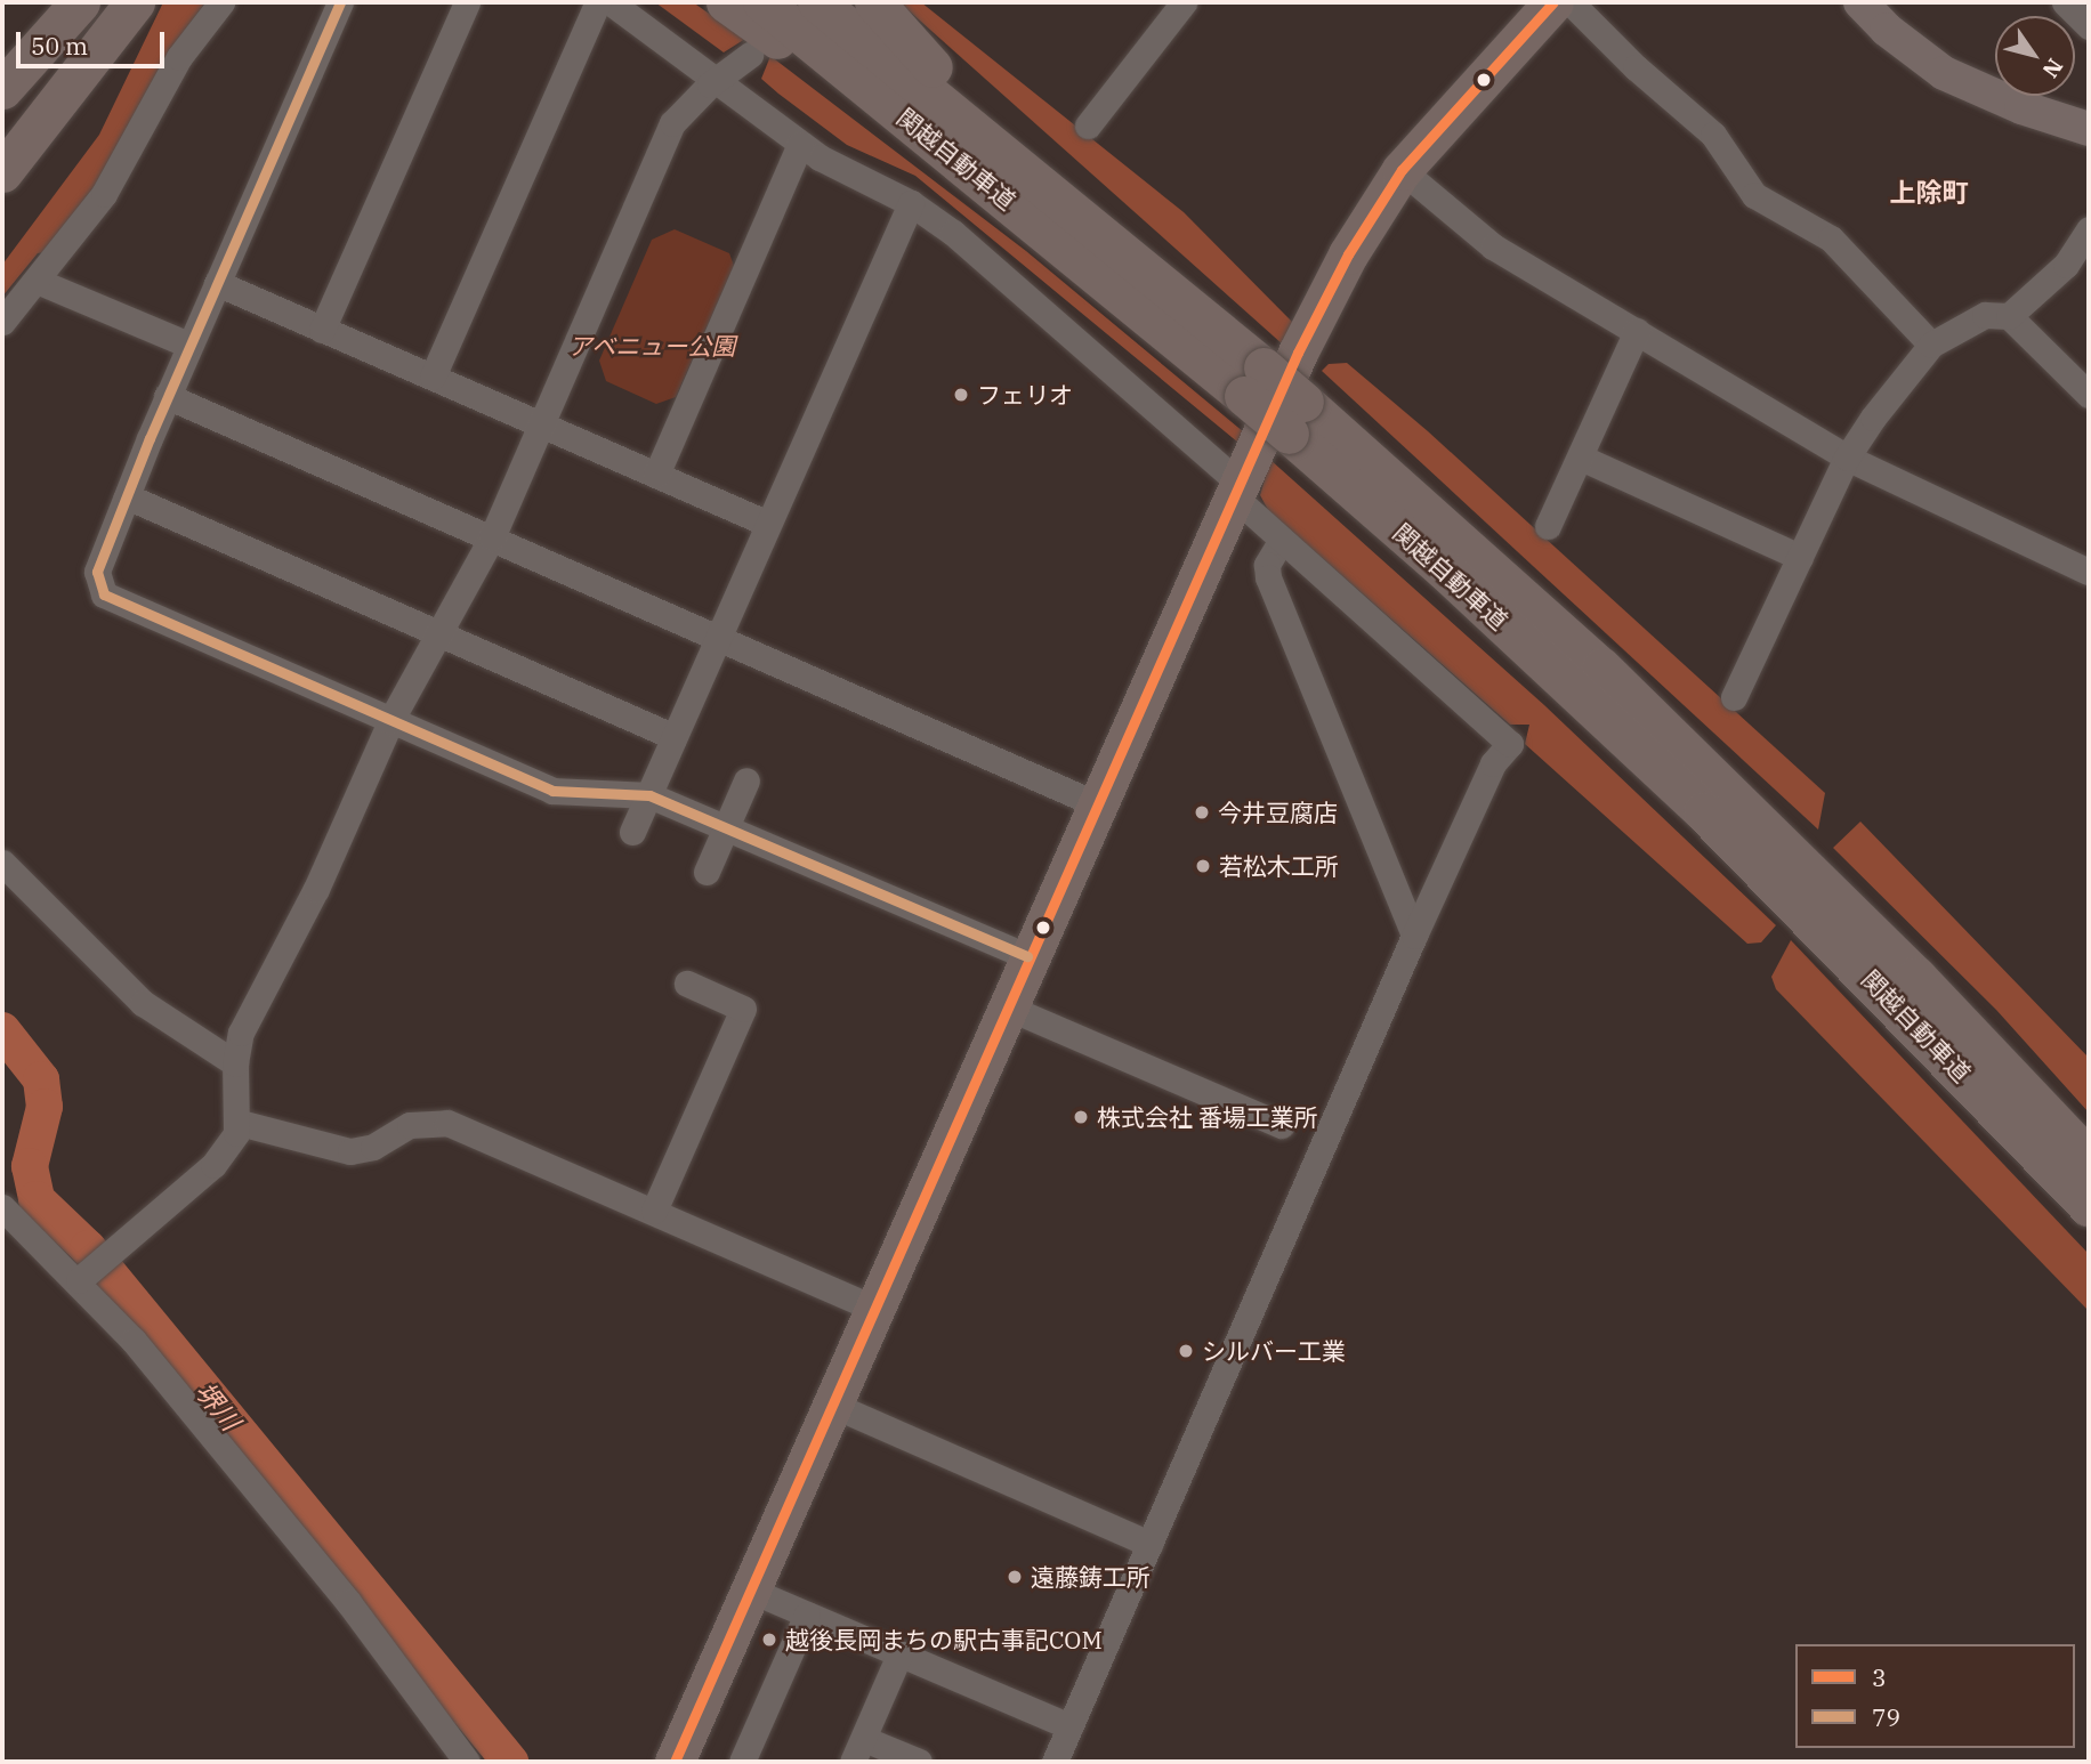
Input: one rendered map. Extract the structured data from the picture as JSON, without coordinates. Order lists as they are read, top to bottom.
{
  "streets": {
    "highway": ["関越自動車道"]
  },
  "districts": ["上除町"],
  "water": ["堺川"],
  "parks": ["アベニュー公園"],
  "places": [
    "フェリオ",
    "今井豆腐店",
    "若松木工所",
    "株式会社 番場工業所",
    "シルバー工業",
    "遠藤鋳工所",
    "越後長岡まちの駅古事記COM"
  ],
  "lines": ["transit line 3", "transit line 79"],
  "legend": ["3", "79"],
  "scale_bar": "50 m",
  "north": "bottom right"
}
